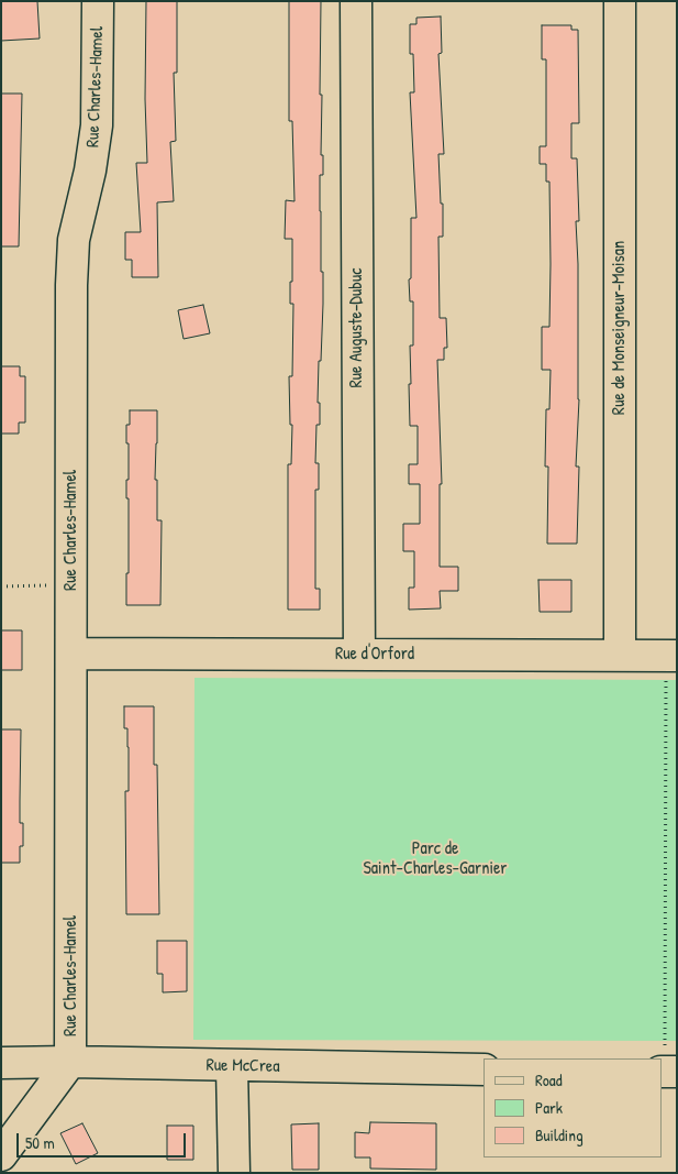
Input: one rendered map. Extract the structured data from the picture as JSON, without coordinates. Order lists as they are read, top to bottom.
{
  "streets": {
    "street": [
      "Rue Charles-Hamel",
      "Rue Auguste-Dubuc",
      "Rue de Monseigneur-Moisan",
      "Rue d'Orford",
      "Rue McCrea"
    ]
  },
  "crossings": [
    ["Rue Charles-Hamel", "Rue d'Orford"],
    ["Rue Charles-Hamel", "Rue McCrea"],
    ["Rue Auguste-Dubuc", "Rue d'Orford"],
    ["Rue de Monseigneur-Moisan", "Rue d'Orford"]
  ],
  "parks": ["Parc de Saint-Charles-Garnier"],
  "legend": ["Road", "Park", "Building"],
  "scale_bar": "50 m"
}
